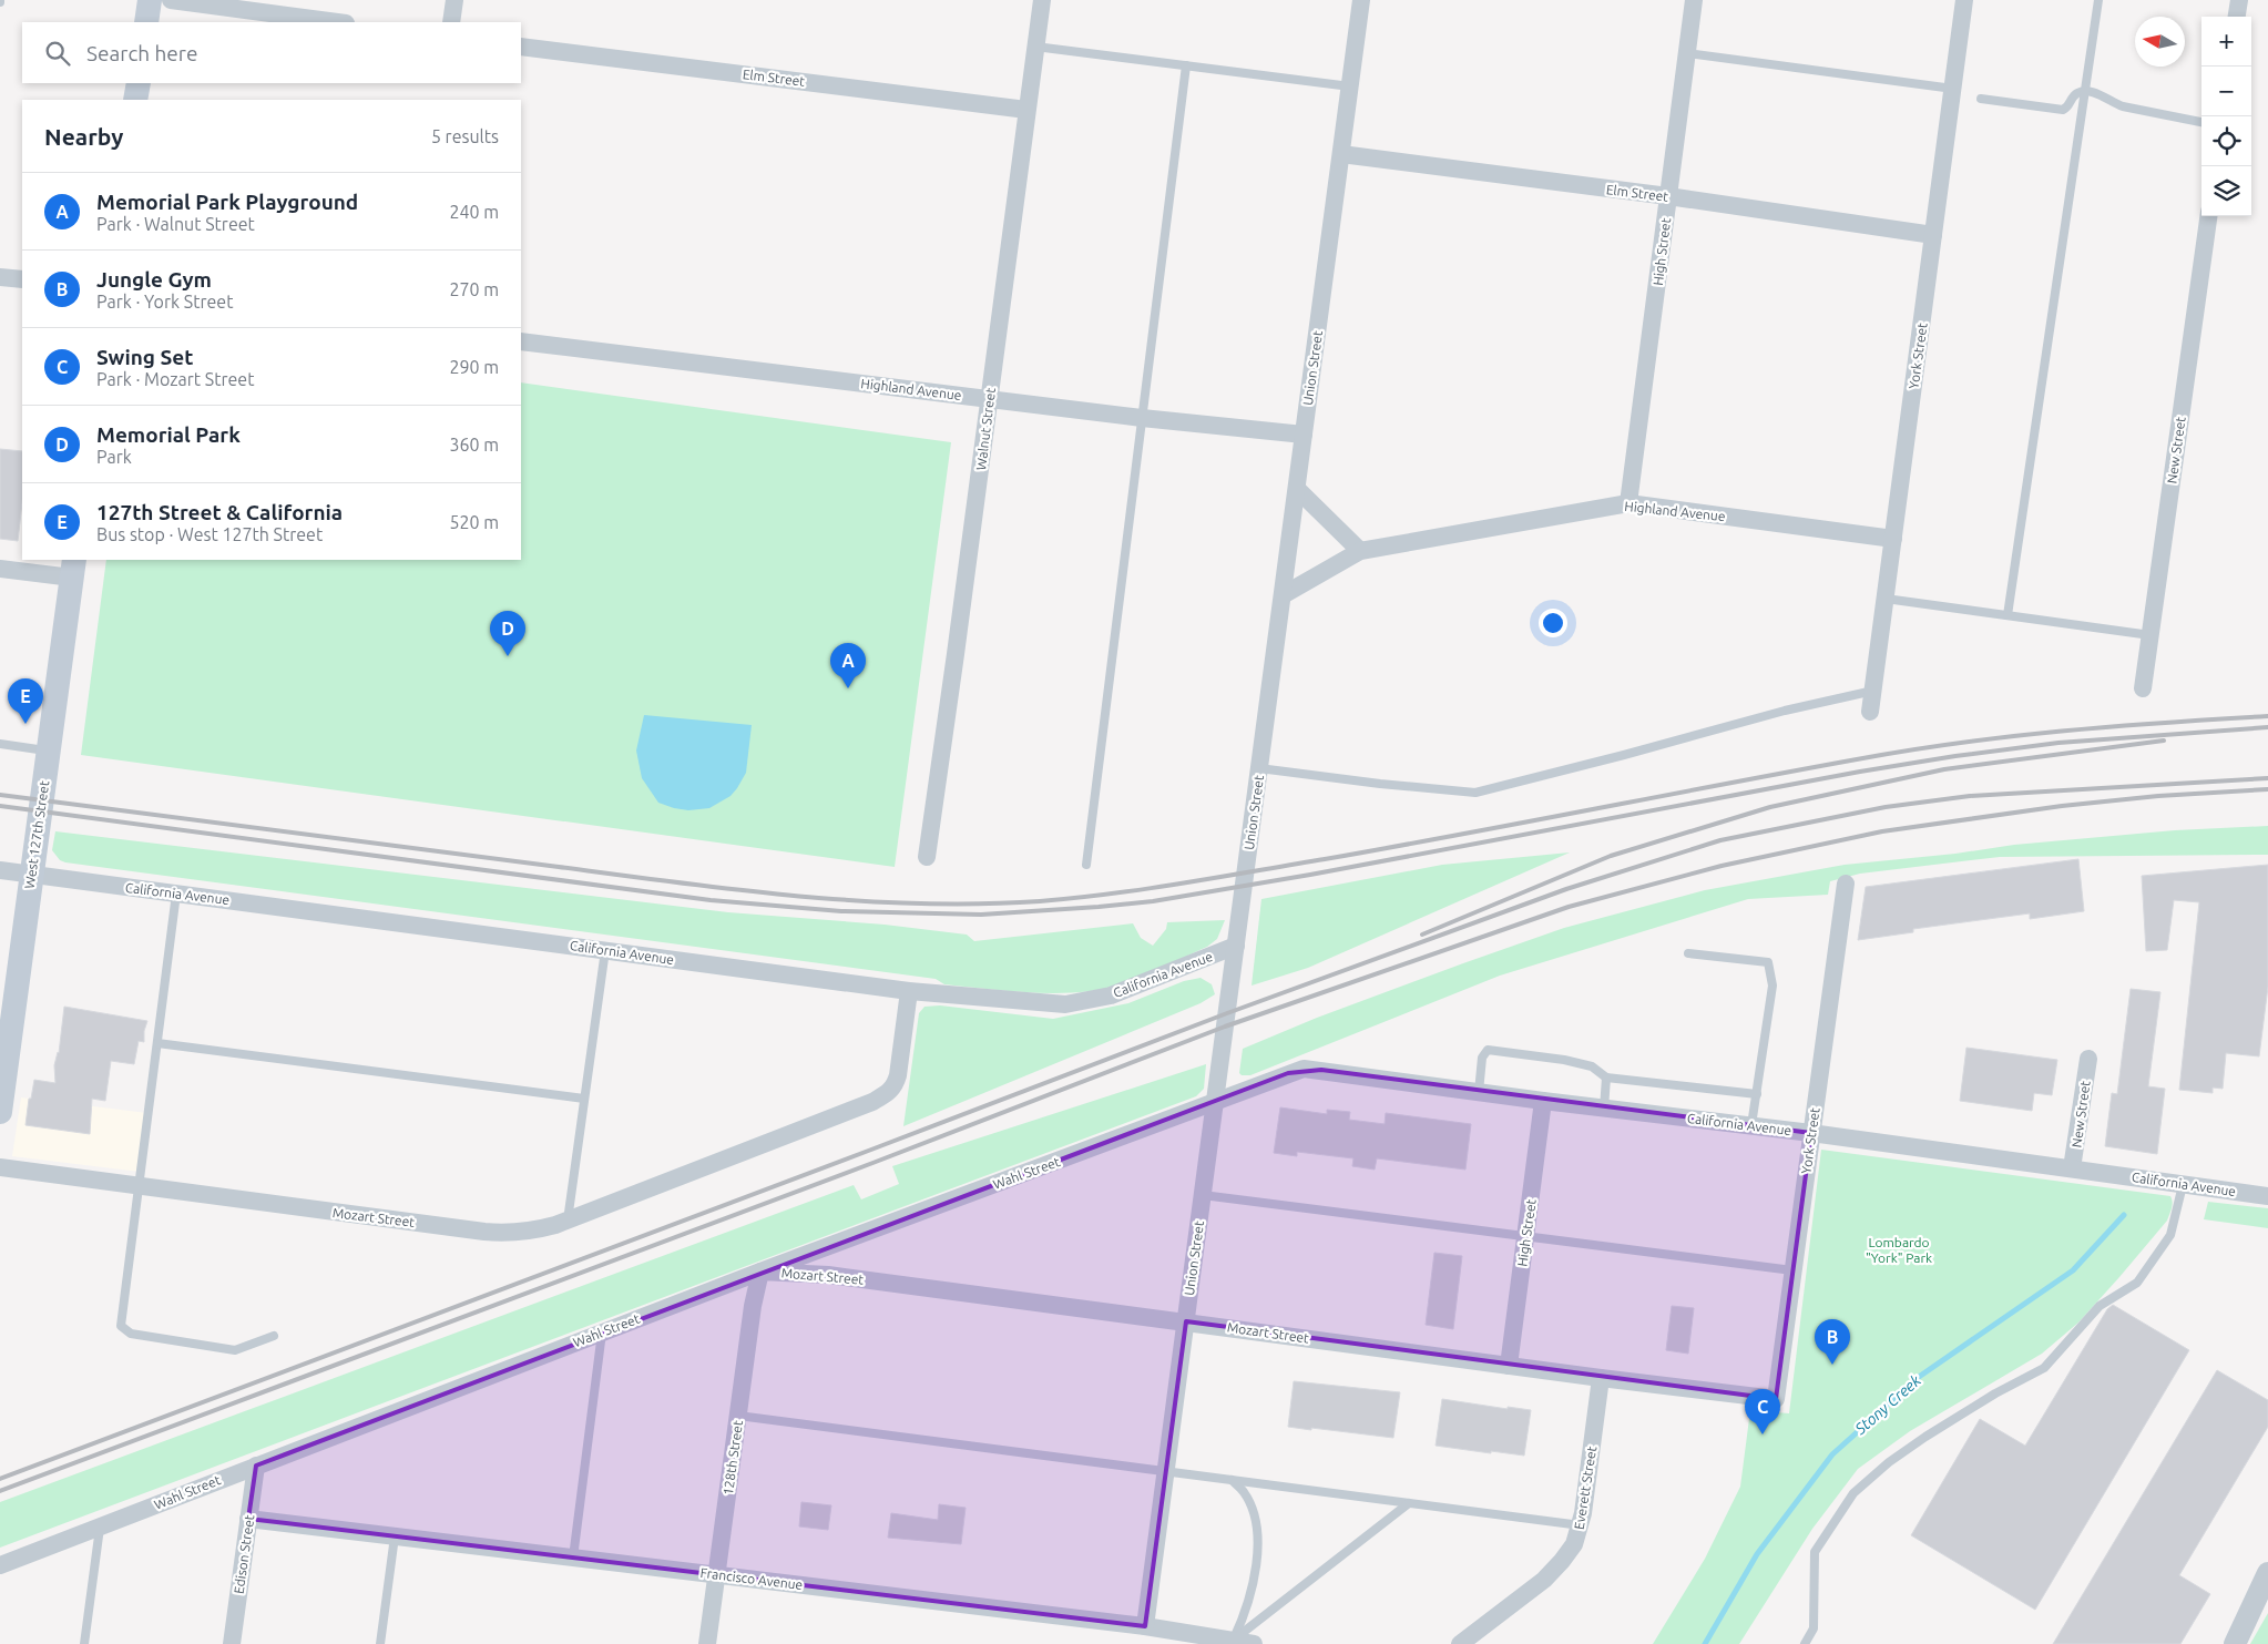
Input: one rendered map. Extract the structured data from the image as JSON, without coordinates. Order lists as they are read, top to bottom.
{
  "streets": {
    "main road": ["West 127th Street"],
    "street": [
      "Elm Street",
      "High Street",
      "York Street",
      "Union Street",
      "Highland Avenue",
      "Walnut Street",
      "New Street",
      "California Avenue",
      "Wahl Street",
      "Mozart Street",
      "128th Street",
      "Everett Street",
      "Edison Street",
      "Francisco Avenue"
    ]
  },
  "crossings": [
    ["Elm Street", "High Street"],
    ["Elm Street", "York Street"],
    ["Elm Street", "Union Street"],
    ["Elm Street", "Walnut Street"],
    ["High Street", "Highland Avenue"],
    ["High Street", "California Avenue"],
    ["High Street", "Mozart Street"],
    ["York Street", "Highland Avenue"],
    ["York Street", "California Avenue"],
    ["York Street", "Mozart Street"],
    ["Union Street", "Highland Avenue"],
    ["Union Street", "California Avenue"],
    ["Union Street", "Wahl Street"],
    ["Union Street", "Mozart Street"],
    ["Union Street", "Francisco Avenue"],
    ["Highland Avenue", "Walnut Street"],
    ["New Street", "California Avenue"],
    ["West 127th Street", "California Avenue"],
    ["California Avenue", "Wahl Street"],
    ["California Avenue", "Mozart Street"],
    ["Wahl Street", "Mozart Street"],
    ["Wahl Street", "128th Street"],
    ["Wahl Street", "Edison Street"],
    ["Mozart Street", "128th Street"],
    ["Mozart Street", "Everett Street"],
    ["128th Street", "Francisco Avenue"],
    ["Edison Street", "Francisco Avenue"]
  ],
  "water": ["Stony Creek"],
  "parks": ["Lombardo \"York\" Park"],
  "north": "left",
  "page": {
    "map_buttons": ["+", "−"],
    "search": "Search here",
    "heading": ["Nearby", "5 results"],
    "list": [
      {
        "mark": "A",
        "name": "Memorial Park Playground",
        "note": "Park · Walnut Street",
        "value": "240 m"
      },
      {
        "mark": "B",
        "name": "Jungle Gym",
        "note": "Park · York Street",
        "value": "270 m"
      },
      {
        "mark": "C",
        "name": "Swing Set",
        "note": "Park · Mozart Street",
        "value": "290 m"
      },
      {
        "mark": "D",
        "name": "Memorial Park",
        "note": "Park",
        "value": "360 m"
      },
      {
        "mark": "E",
        "name": "127th Street & California",
        "note": "Bus stop · West 127th Street",
        "value": "520 m"
      }
    ],
    "pins": [
      "D",
      "A",
      "E",
      "B",
      "C"
    ]
  }
}
